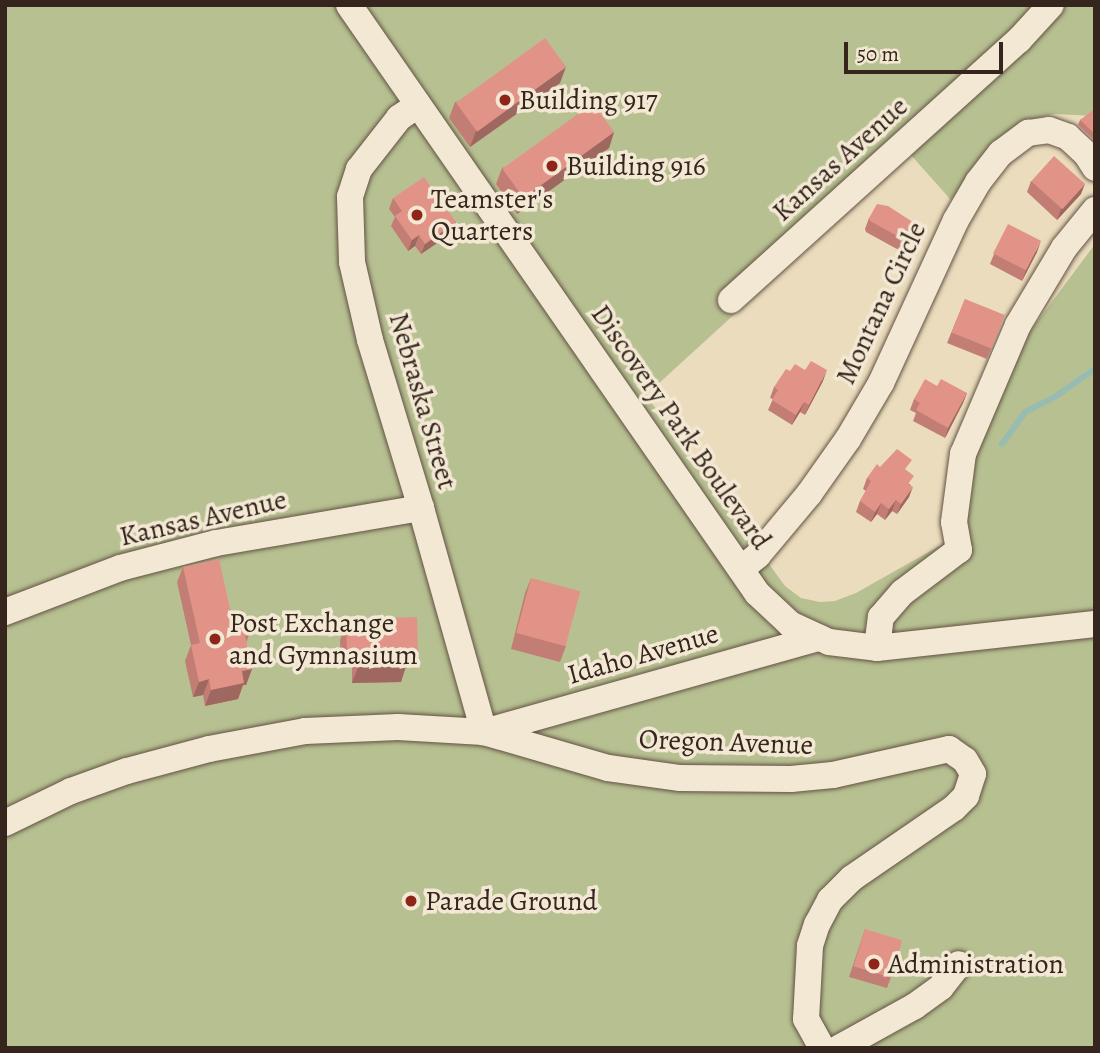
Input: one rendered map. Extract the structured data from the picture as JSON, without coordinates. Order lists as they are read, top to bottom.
{
  "streets": {
    "street": [
      "Kansas Avenue",
      "Montana Circle",
      "Nebraska Street",
      "Discovery Park Boulevard",
      "Idaho Avenue",
      "Oregon Avenue"
    ]
  },
  "crossings": [
    ["Kansas Avenue", "Nebraska Street"],
    ["Montana Circle", "Discovery Park Boulevard"],
    ["Nebraska Street", "Discovery Park Boulevard"],
    ["Nebraska Street", "Idaho Avenue"],
    ["Nebraska Street", "Oregon Avenue"],
    ["Discovery Park Boulevard", "Idaho Avenue"],
    ["Idaho Avenue", "Oregon Avenue"]
  ],
  "places": [
    "Building 917",
    "Building 916",
    "Teamster's Quarters",
    "Post Exchange and Gymnasium",
    "Parade Ground",
    "Administration"
  ],
  "scale_bar": "50 m"
}
